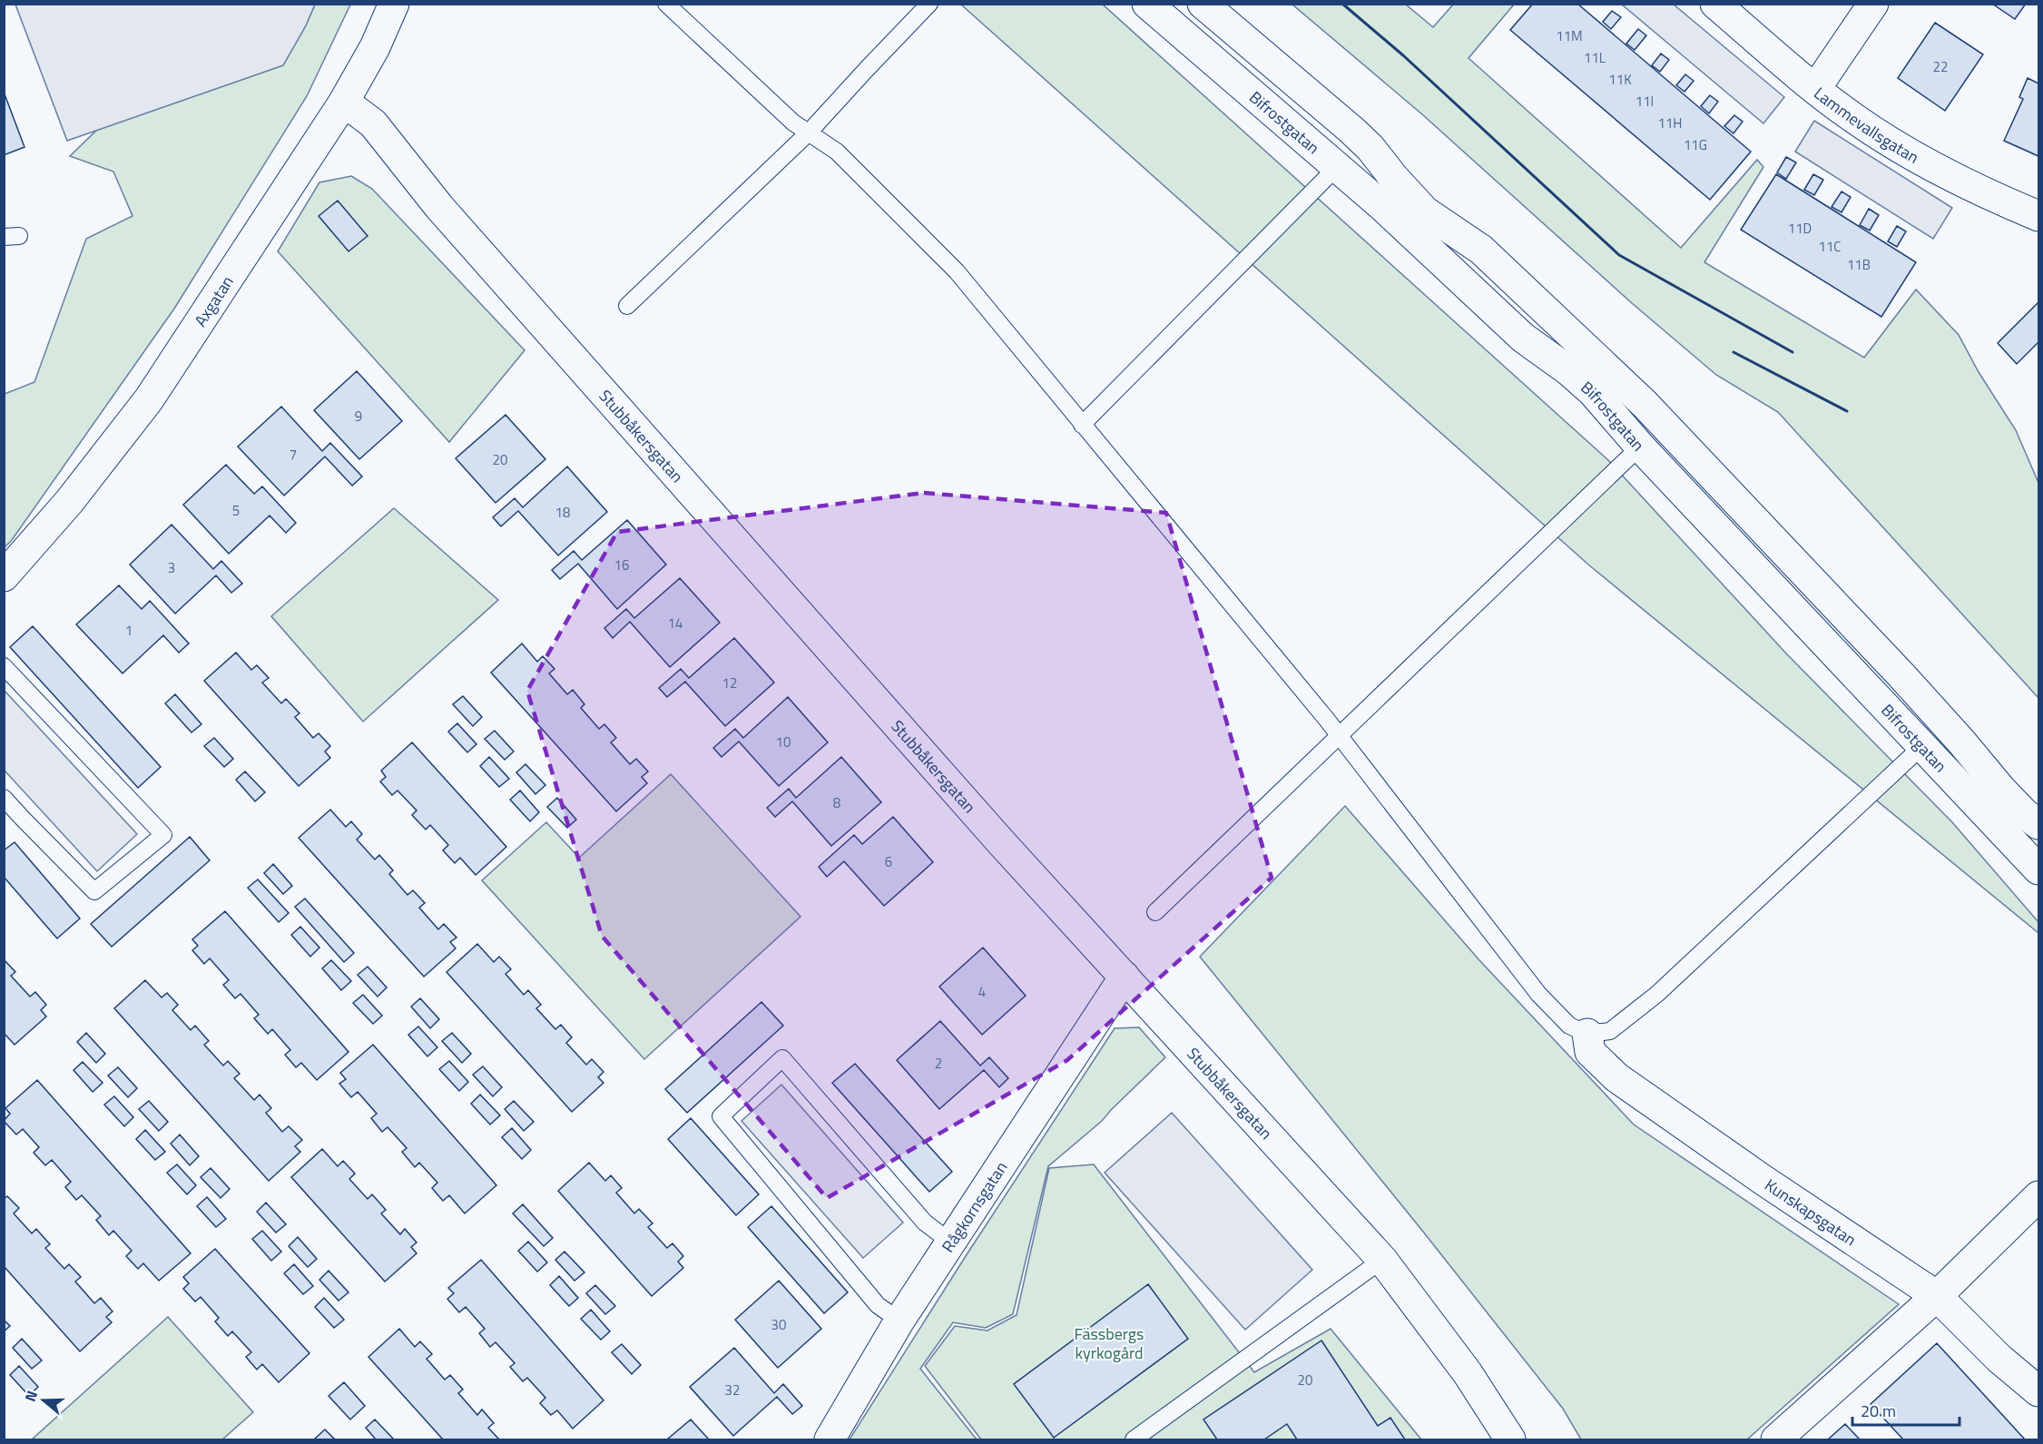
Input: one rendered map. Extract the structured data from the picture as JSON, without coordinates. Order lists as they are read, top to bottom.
{
  "streets": {
    "street": [
      "Bifrostgatan",
      "Lammevallsgatan",
      "Axgatan",
      "Stubbåkersgatan",
      "Rågkornsgatan",
      "Kunskapsgatan"
    ]
  },
  "crossings": [
    ["Axgatan", "Stubbåkersgatan"],
    ["Stubbåkersgatan", "Rågkornsgatan"]
  ],
  "parks": ["Fässbergs kyrkogård"],
  "house_numbers": [
    "11M",
    "11L",
    "22",
    "11K",
    "11I",
    "11H",
    "11G",
    "11D",
    "11C",
    "11B",
    "9",
    "7",
    "20",
    "5",
    "18",
    "16",
    "3",
    "14",
    "1",
    "12",
    "10",
    "8",
    "6",
    "4",
    "2",
    "30",
    "20",
    "32"
  ],
  "scale_bar": "20 m",
  "north": "left"
}
